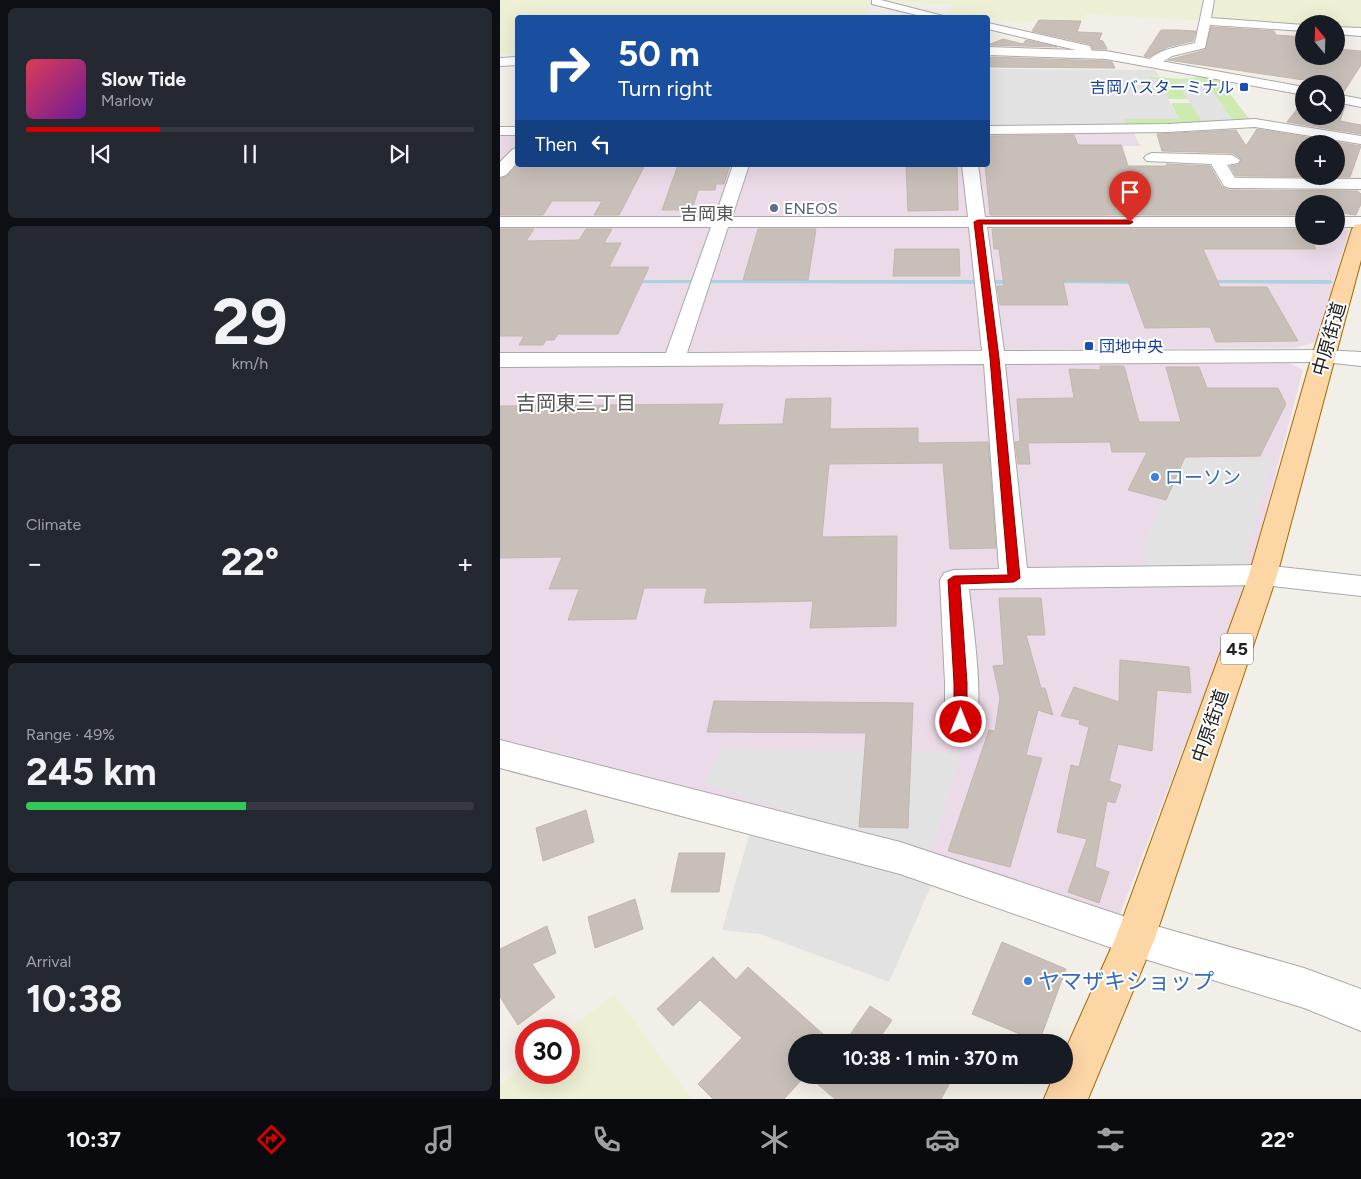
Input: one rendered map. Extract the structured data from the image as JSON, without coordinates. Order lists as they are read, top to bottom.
{
  "streets": {
    "main road": ["中原街道", "45"]
  },
  "districts": ["吉岡東", "吉岡東三丁目"],
  "places": {
    "transit": ["吉岡バスターミナル", "団地中央"],
    "other": ["ENEOS", "ローソン", "ヤマザキショップ"]
  },
  "north": "top",
  "page": {
    "map_buttons": ["+", "−"],
    "turn": ["50 m", "Turn right"],
    "song": ["Slow Tide", "Marlow"],
    "then": "Then",
    "tile": [
      ["29", "km/h"],
      "Climate",
      ["Range · 49%", "245 km"],
      ["Arrival", "10:38"]
    ],
    "heat": ["−", "22°", "+"],
    "limit": "30",
    "trip": "10:38 · 1 min · 370 m",
    "tabs": ["10:37", "22°"]
  }
}
